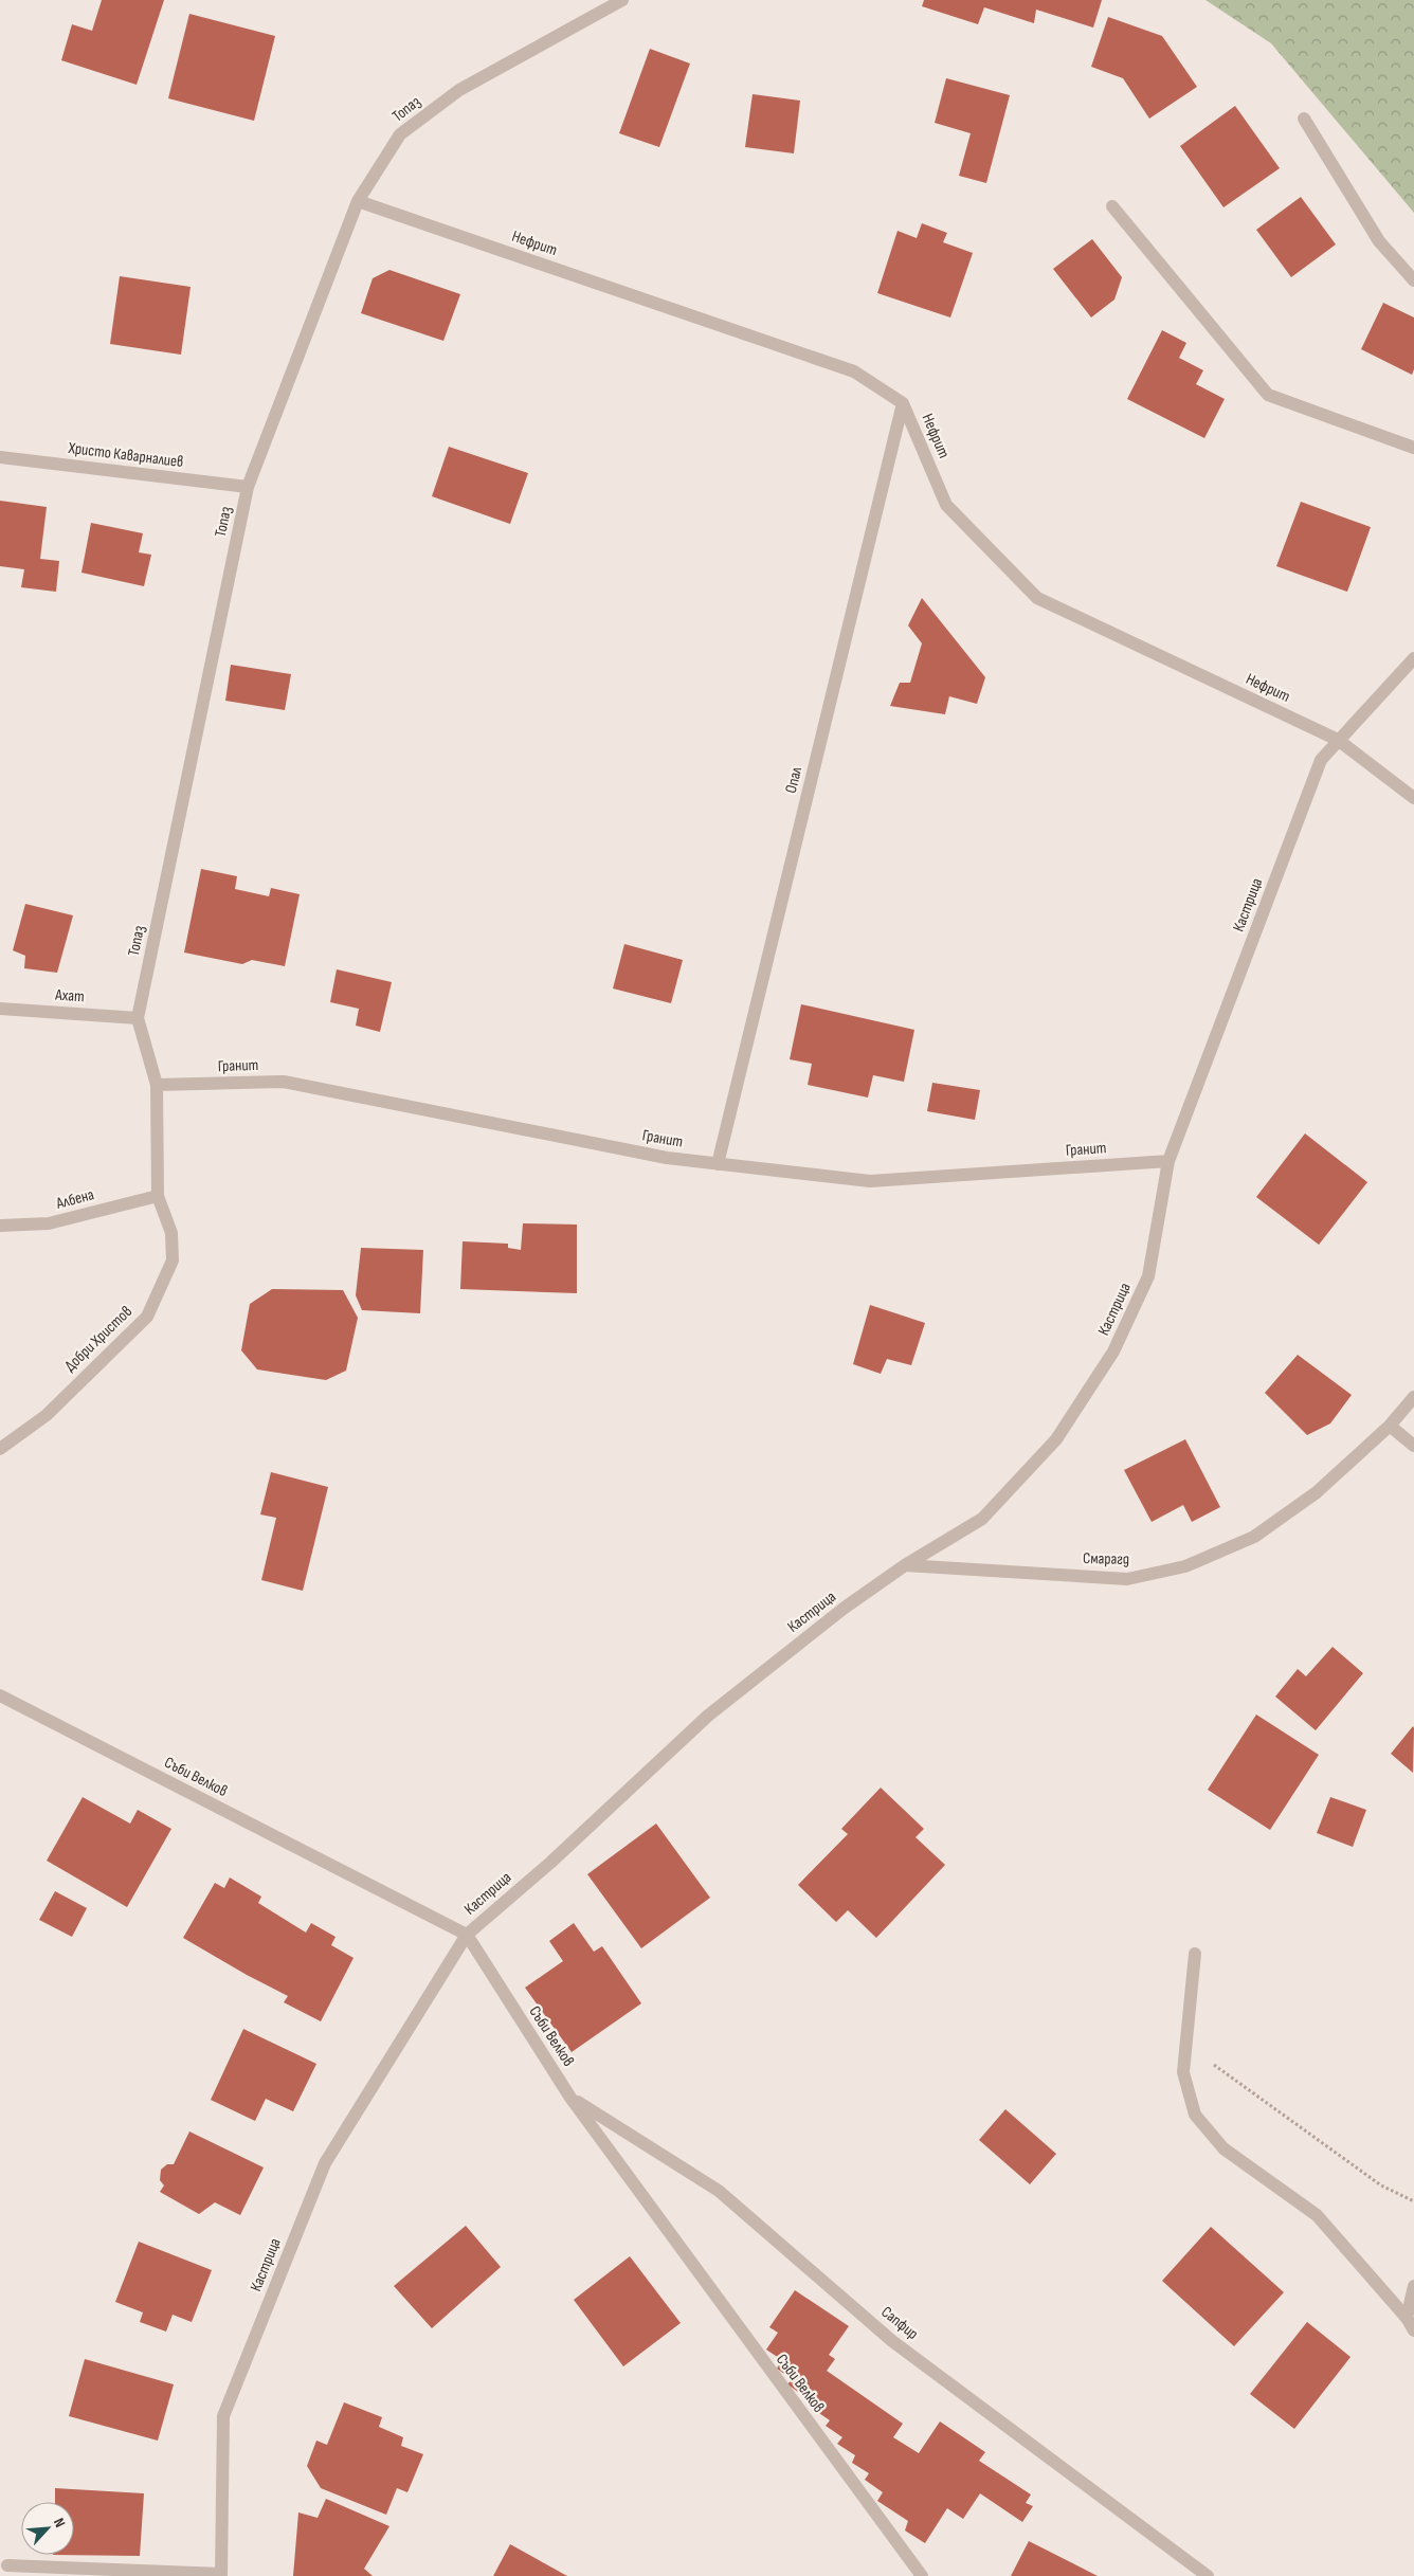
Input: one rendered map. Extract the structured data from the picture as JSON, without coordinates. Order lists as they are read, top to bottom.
{
  "streets": {
    "street": [
      "Топаз",
      "Нефрит",
      "Христо Каварналиев",
      "Опал",
      "Кастрица",
      "Ахат",
      "Гранит",
      "Албена",
      "Добри Христов",
      "Смарагд",
      "Съби Велков",
      "Сапфир"
    ]
  },
  "crossings": [
    ["Топаз", "Нефрит"],
    ["Топаз", "Христо Каварналиев"],
    ["Топаз", "Ахат"],
    ["Топаз", "Гранит"],
    ["Топаз", "Албена"],
    ["Топаз", "Добри Христов"],
    ["Нефрит", "Опал"],
    ["Нефрит", "Кастрица"],
    ["Опал", "Гранит"],
    ["Кастрица", "Гранит"],
    ["Кастрица", "Смарагд"],
    ["Кастрица", "Съби Велков"],
    ["Албена", "Добри Христов"],
    ["Съби Велков", "Сапфир"]
  ],
  "north": "top right"
}
